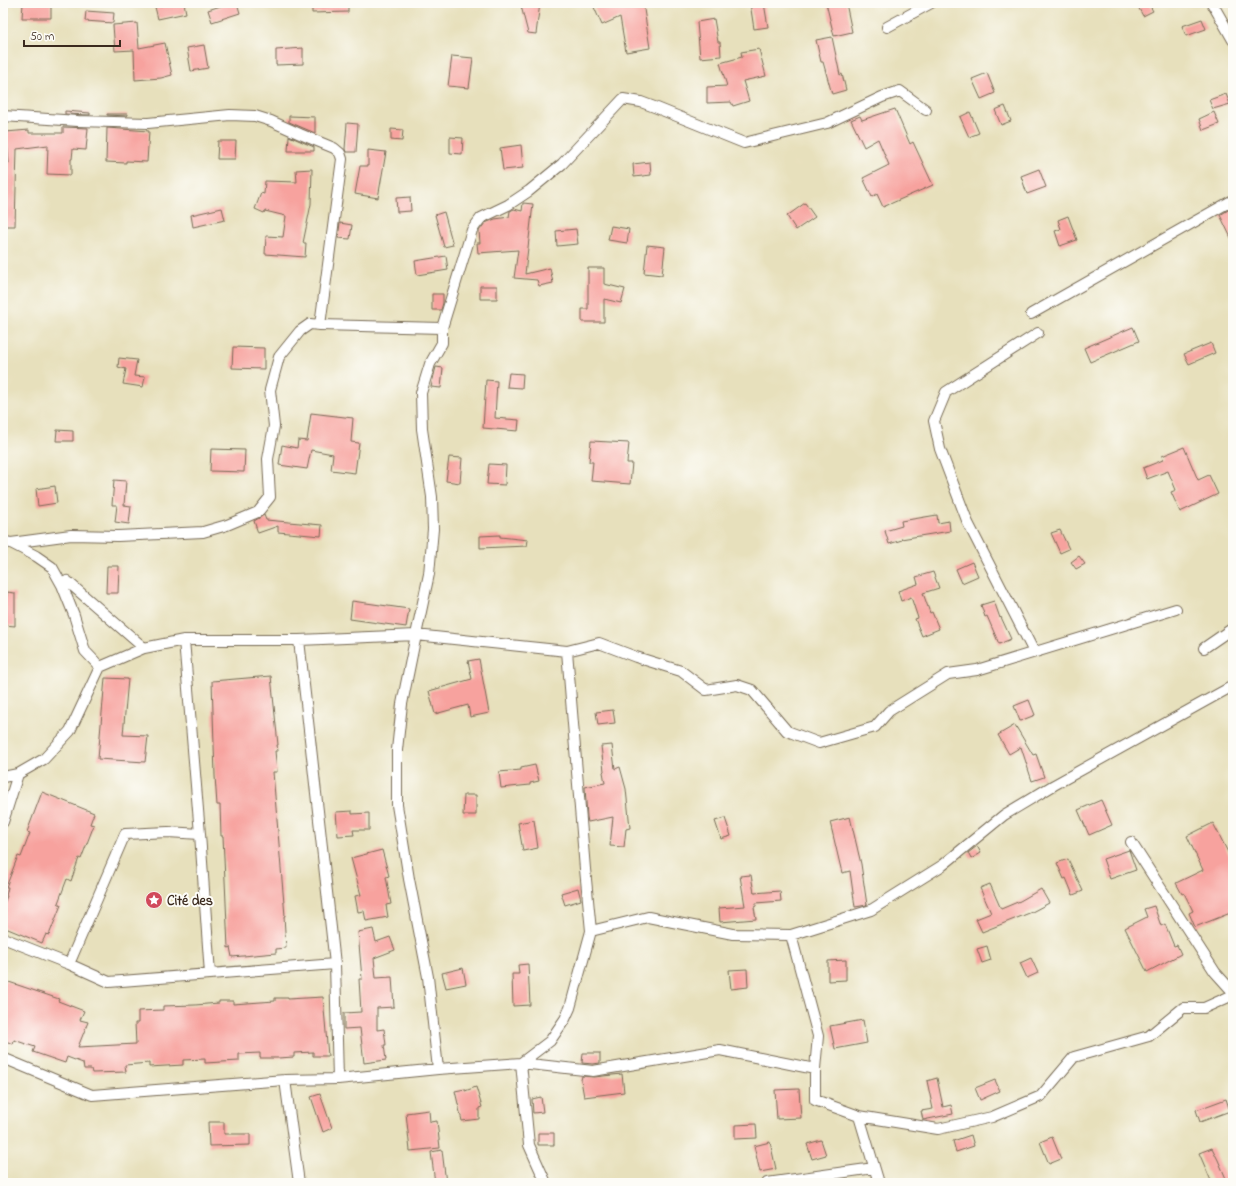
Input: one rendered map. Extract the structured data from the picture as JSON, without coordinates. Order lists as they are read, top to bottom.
{
  "places": {
    "place": ["Cité des"]
  },
  "scale_bar": "50 m"
}
